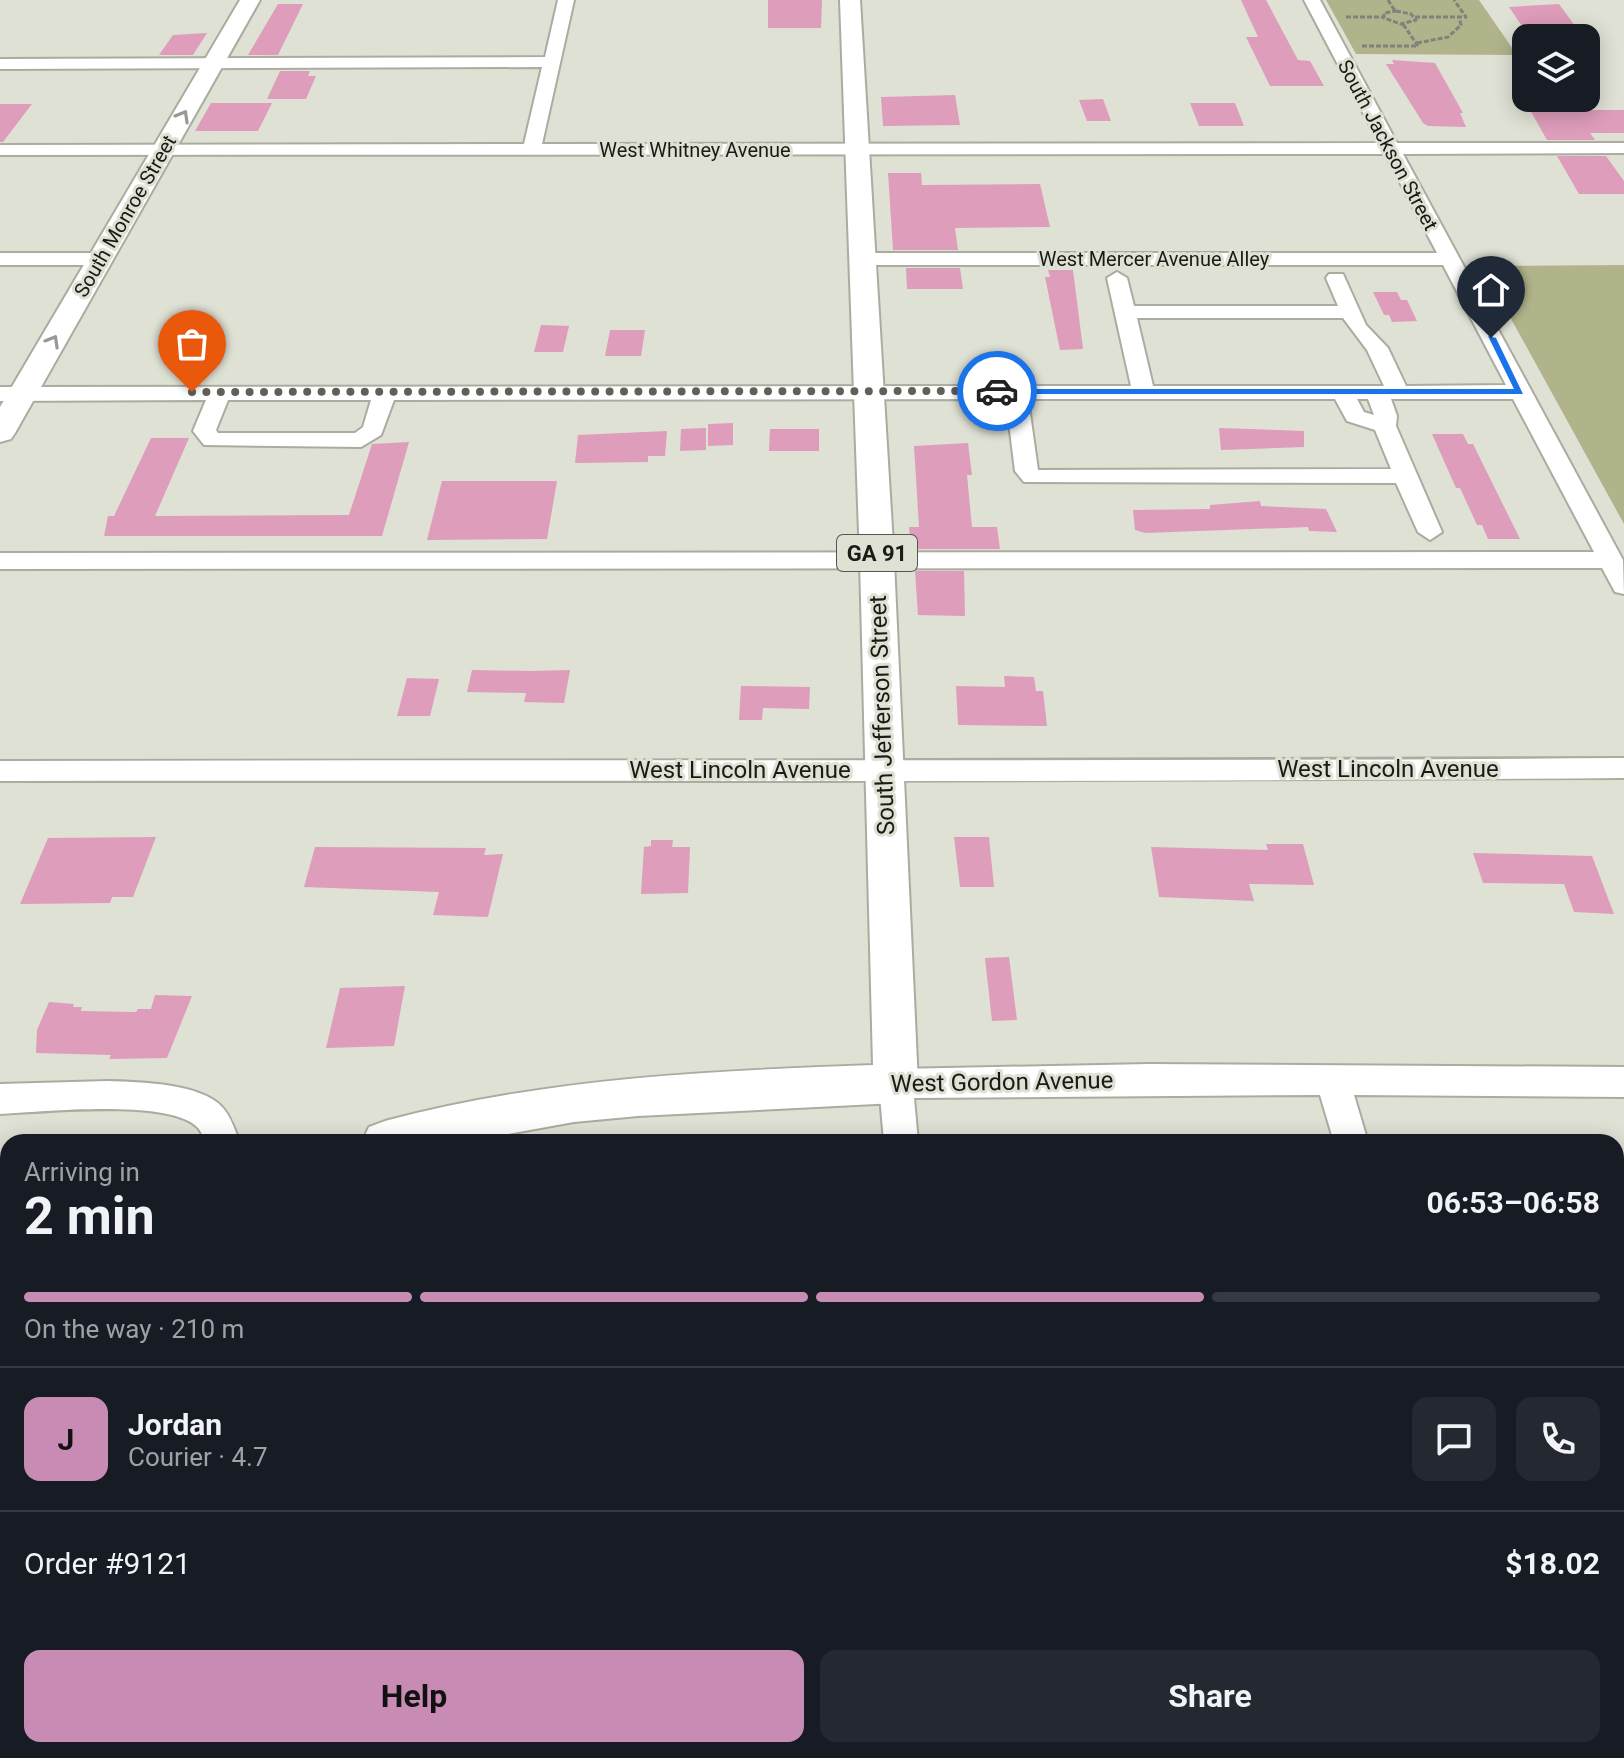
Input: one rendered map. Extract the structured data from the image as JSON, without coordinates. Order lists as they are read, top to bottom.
{
  "streets": {
    "main road": [
      "South Monroe Street",
      "GA 91",
      "South Jefferson Street",
      "West Gordon Avenue"
    ],
    "street": [
      "South Jackson Street",
      "West Whitney Avenue",
      "West Mercer Avenue Alley",
      "West Lincoln Avenue"
    ]
  },
  "crossings": [
    ["South Jackson Street", "West Whitney Avenue"],
    ["South Jackson Street", "West Mercer Avenue Alley"],
    ["West Whitney Avenue", "South Monroe Street"],
    ["West Whitney Avenue", "South Jefferson Street"],
    ["West Mercer Avenue Alley", "South Jefferson Street"],
    ["South Jefferson Street", "West Lincoln Avenue"],
    ["South Jefferson Street", "West Gordon Avenue"]
  ],
  "one_way": ["South Monroe Street"],
  "page": {
    "heading": ["2 min", "Arriving in", "06:53–06:58"],
    "panel": [
      "Jordan",
      "Courier · 4.7",
      "Order #9121",
      "$18.02"
    ],
    "bar": "On the way · 210 m",
    "round": "J",
    "buttons": ["Help", "Share"]
  }
}
